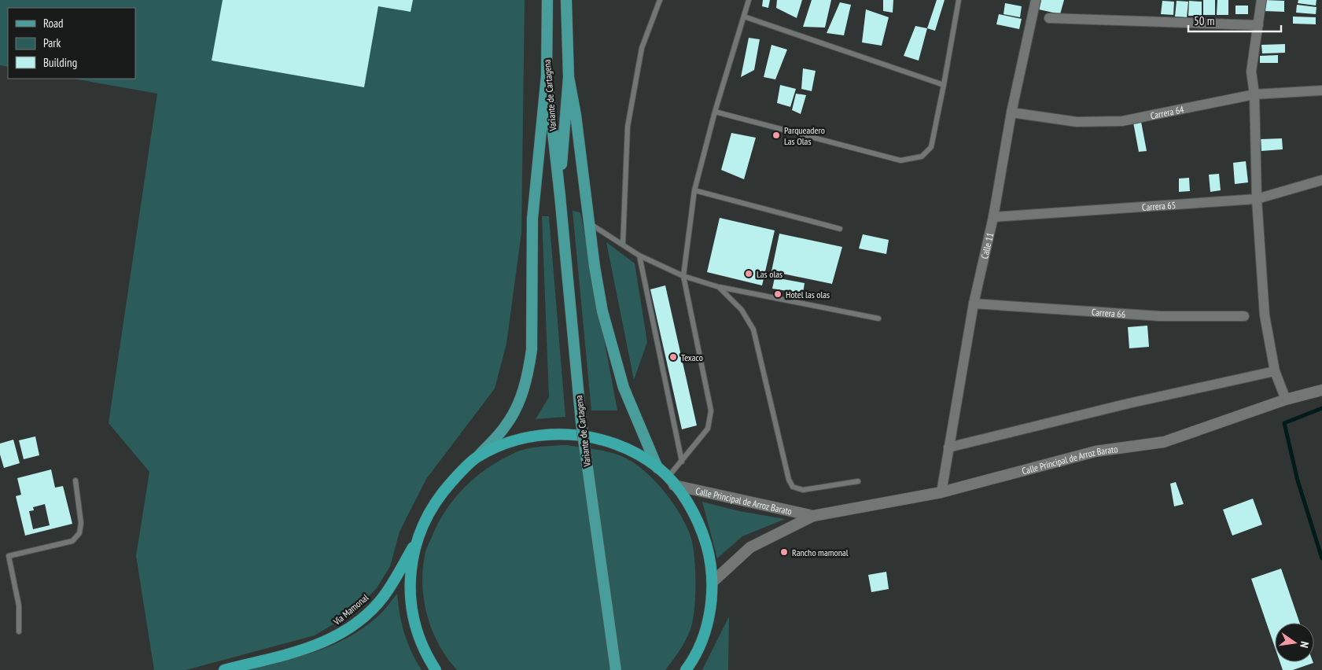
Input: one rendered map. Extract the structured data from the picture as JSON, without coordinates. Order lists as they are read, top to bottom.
{
  "streets": {
    "highway": ["Vía Mamonal"],
    "main road": ["Variante de Cartagena"],
    "street": [
      "Carrera 64",
      "Carrera 65",
      "Calle 11",
      "Carrera 66",
      "Calle Principal de Arroz Barato"
    ]
  },
  "crossings": [
    ["Carrera 64", "Calle 11"],
    ["Carrera 65", "Calle 11"],
    ["Calle 11", "Carrera 66"],
    ["Calle 11", "Calle Principal de Arroz Barato"]
  ],
  "places": [
    "Parqueadero Las Olas",
    "Las olas",
    "Hotel las olas",
    "Texaco",
    "Rancho mamonal"
  ],
  "legend": ["Road", "Park", "Building"],
  "scale_bar": "50 m",
  "north": "right"
}
